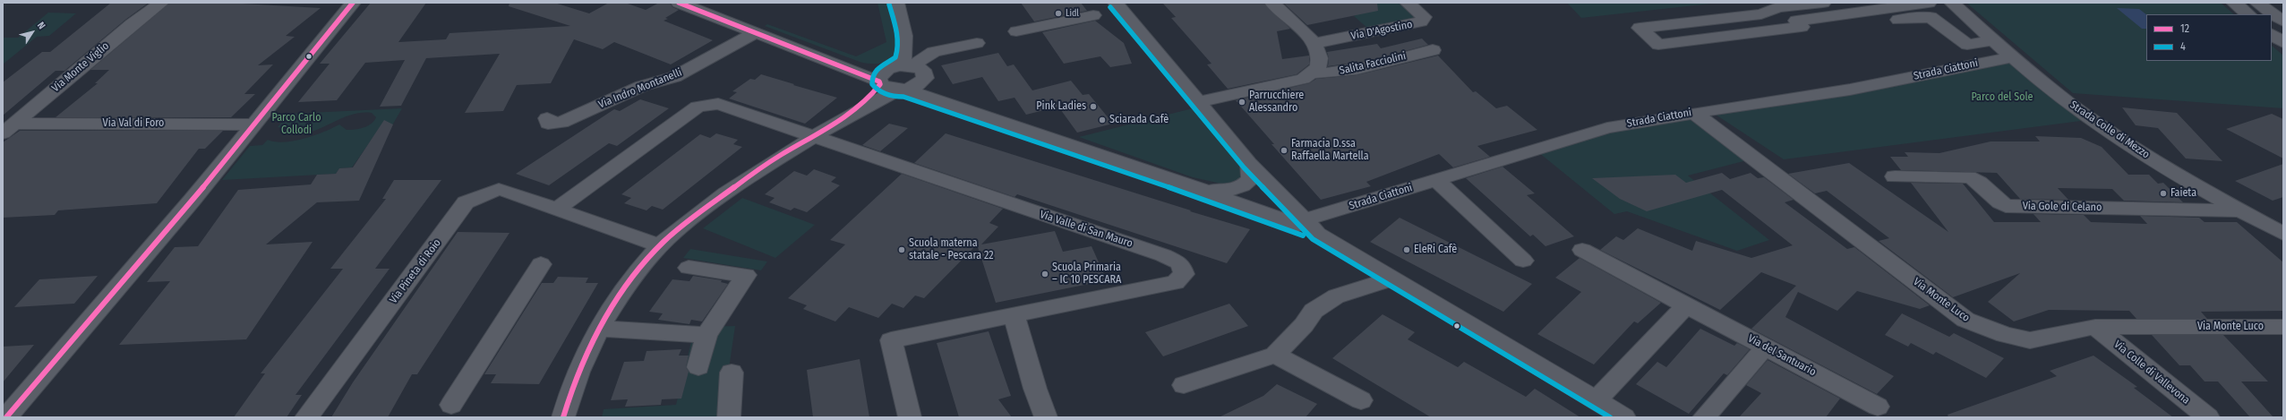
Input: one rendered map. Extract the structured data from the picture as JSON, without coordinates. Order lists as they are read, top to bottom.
{
  "streets": {
    "street": [
      "Via D'Agostino",
      "Salita Facciolini",
      "Via Monte Viglio",
      "Strada Ciattoni",
      "Via Indro Montanelli",
      "Via Val di Foro",
      "Strada Colle di Mezzo",
      "Via Gole di Celano",
      "Via Valle di San Mauro",
      "Via Pineta di Roio",
      "Via Monte Luco",
      "Via del Santuario",
      "Via Colle di Vallevona"
    ]
  },
  "crossings": [
    ["Via Monte Viglio", "Via Val di Foro"],
    ["Strada Ciattoni", "Strada Colle di Mezzo"],
    ["Strada Ciattoni", "Via Monte Luco"],
    ["Strada Colle di Mezzo", "Via Gole di Celano"],
    ["Via Monte Luco", "Via Colle di Vallevona"]
  ],
  "parks": ["Parco del Sole", "Parco Carlo Collodi"],
  "places": [
    "Lidl",
    "Parrucchiere Alessandro",
    "Pink Ladies",
    "Sciarada Cafè",
    "Farmacia D.ssa Raffaella Martella",
    "Faieta",
    "Scuola materna statale - Pescara 22",
    "EleRi Cafè",
    "Scuola Primaria – IC 10 PESCARA"
  ],
  "lines": ["transit line 12", "transit line 4"],
  "legend": ["12", "4"],
  "north": "top right"
}
